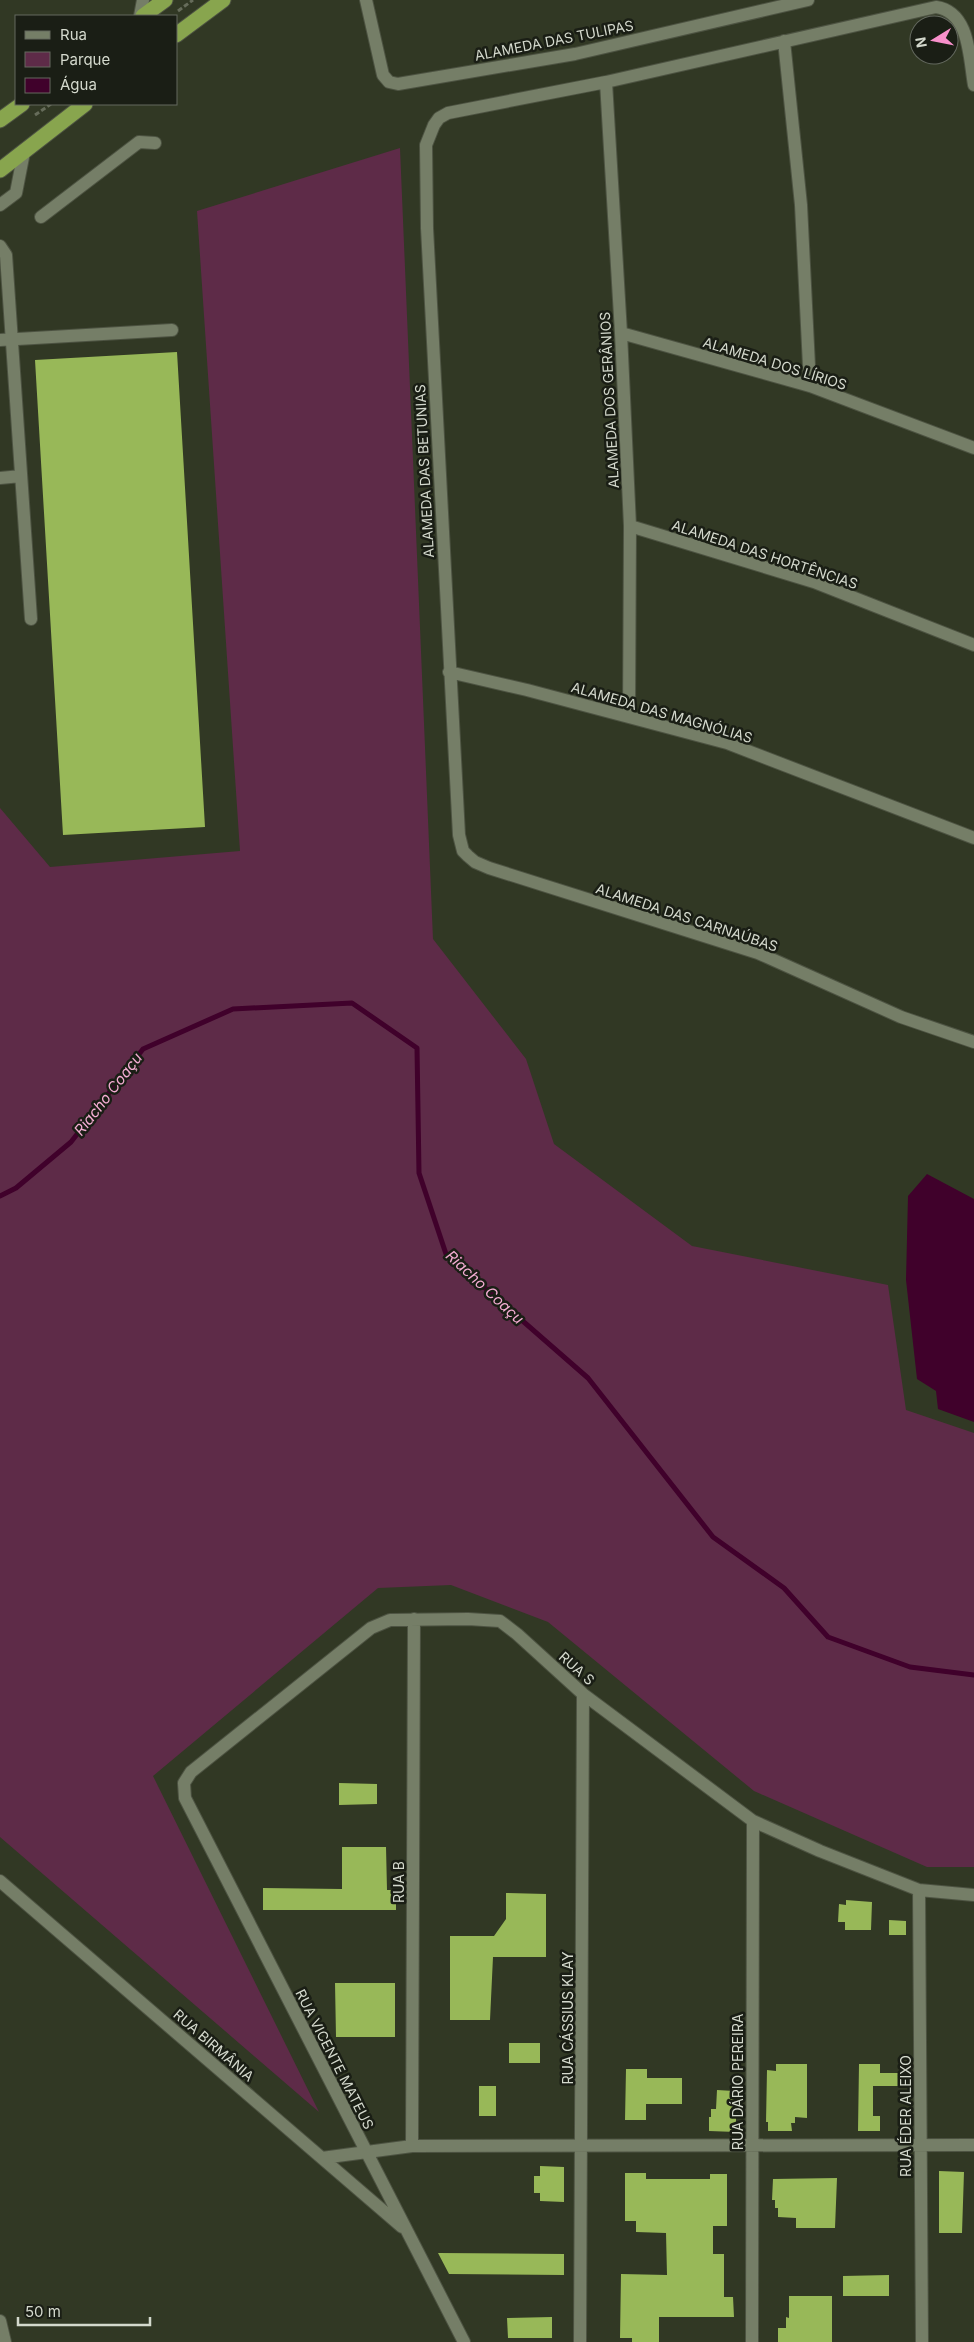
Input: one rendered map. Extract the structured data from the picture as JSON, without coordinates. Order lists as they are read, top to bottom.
{
  "streets": {
    "street": [
      "ALAMEDA DAS TULIPAS",
      "ALAMEDA DOS LÍRIOS",
      "ALAMEDA DOS GERÂNIOS",
      "ALAMEDA DAS BETUNIAS",
      "ALAMEDA DAS HORTÊNCIAS",
      "ALAMEDA DAS MAGNÓLIAS",
      "ALAMEDA DAS CARNAÚBAS",
      "RUA S",
      "RUA B",
      "RUA CÁSSIUS KLAY",
      "RUA BIRMÂNIA",
      "RUA VICENTE MATEUS",
      "RUA DÁRIO PEREIRA",
      "RUA ÉDER ALEIXO"
    ]
  },
  "crossings": [
    ["ALAMEDA DOS LÍRIOS", "ALAMEDA DOS GERÂNIOS"],
    ["ALAMEDA DOS GERÂNIOS", "ALAMEDA DAS BETUNIAS"],
    ["ALAMEDA DOS GERÂNIOS", "ALAMEDA DAS HORTÊNCIAS"],
    ["ALAMEDA DOS GERÂNIOS", "ALAMEDA DAS MAGNÓLIAS"],
    ["ALAMEDA DAS BETUNIAS", "ALAMEDA DAS MAGNÓLIAS"],
    ["ALAMEDA DAS BETUNIAS", "ALAMEDA DAS CARNAÚBAS"],
    ["RUA S", "RUA B"],
    ["RUA S", "RUA CÁSSIUS KLAY"],
    ["RUA S", "RUA VICENTE MATEUS"],
    ["RUA S", "RUA DÁRIO PEREIRA"],
    ["RUA S", "RUA ÉDER ALEIXO"],
    ["RUA BIRMÂNIA", "RUA VICENTE MATEUS"]
  ],
  "water": ["Riacho Coaçu"],
  "legend": ["Rua", "Parque", "Água"],
  "scale_bar": "50 m",
  "north": "left"
}
